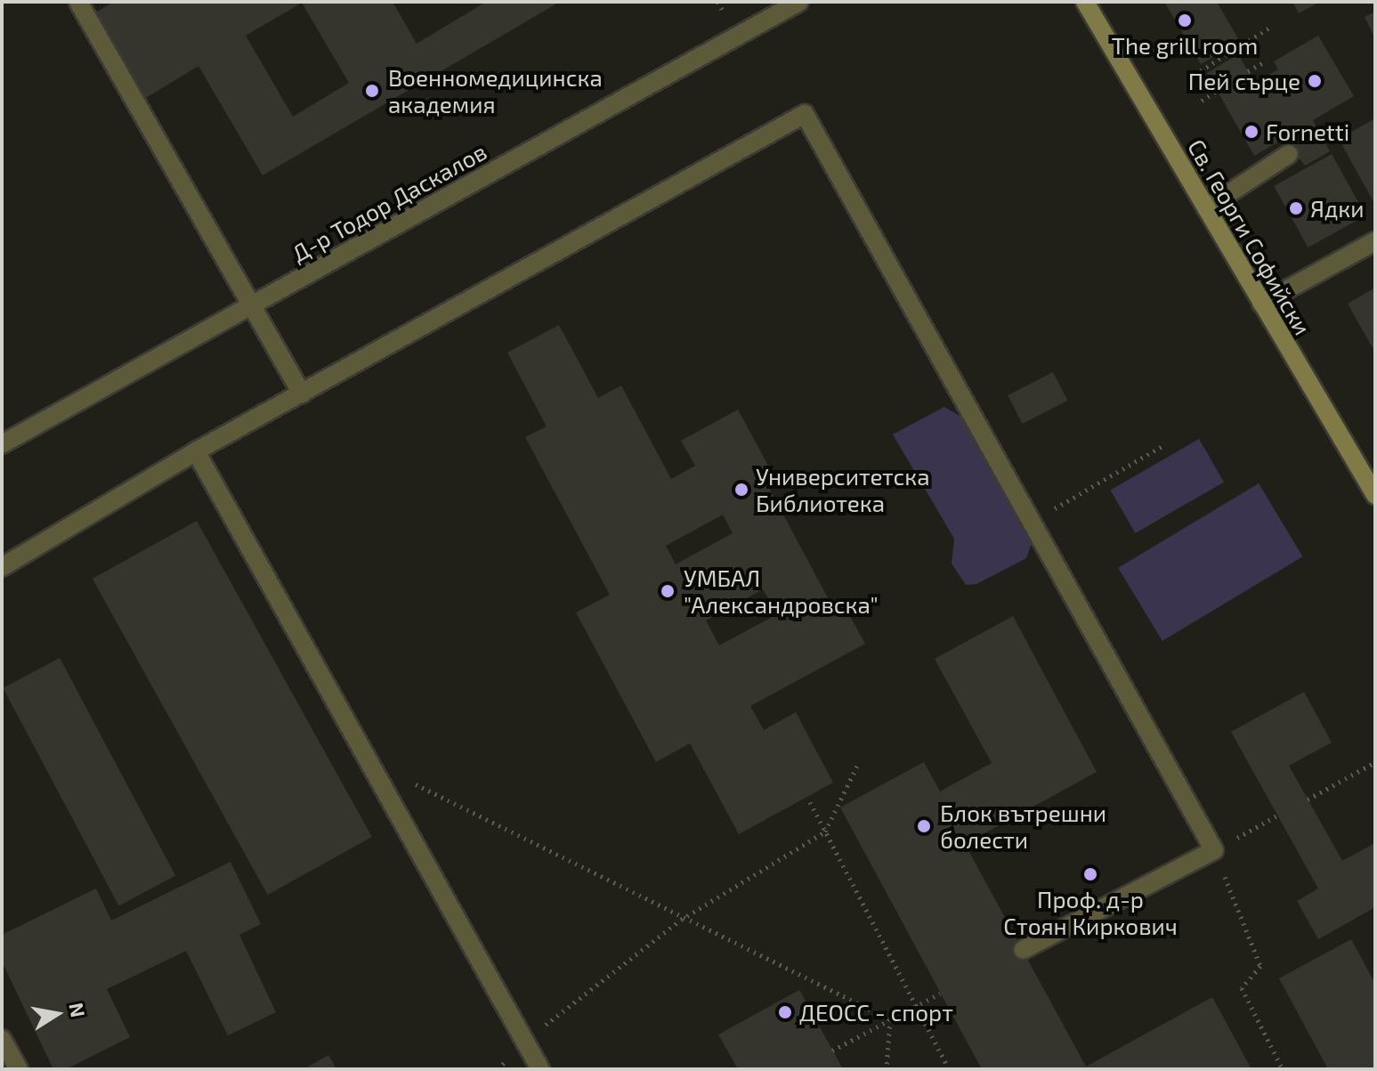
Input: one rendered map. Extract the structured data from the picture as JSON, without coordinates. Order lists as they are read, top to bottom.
{
  "streets": {
    "main road": ["Св. Георги Софийски"],
    "street": ["Д-р Тодор Даскалов"]
  },
  "places": [
    "The grill room",
    "Пей сърце",
    "Военномедицинска академия",
    "Fornetti",
    "Ядки",
    "Университетска Библиотека",
    "УМБАЛ \"Александровска\"",
    "Блок вътрешни болести",
    "Проф. д-р Стоян Киркович",
    "ДЕОСС - спорт"
  ],
  "north": "right"
}
